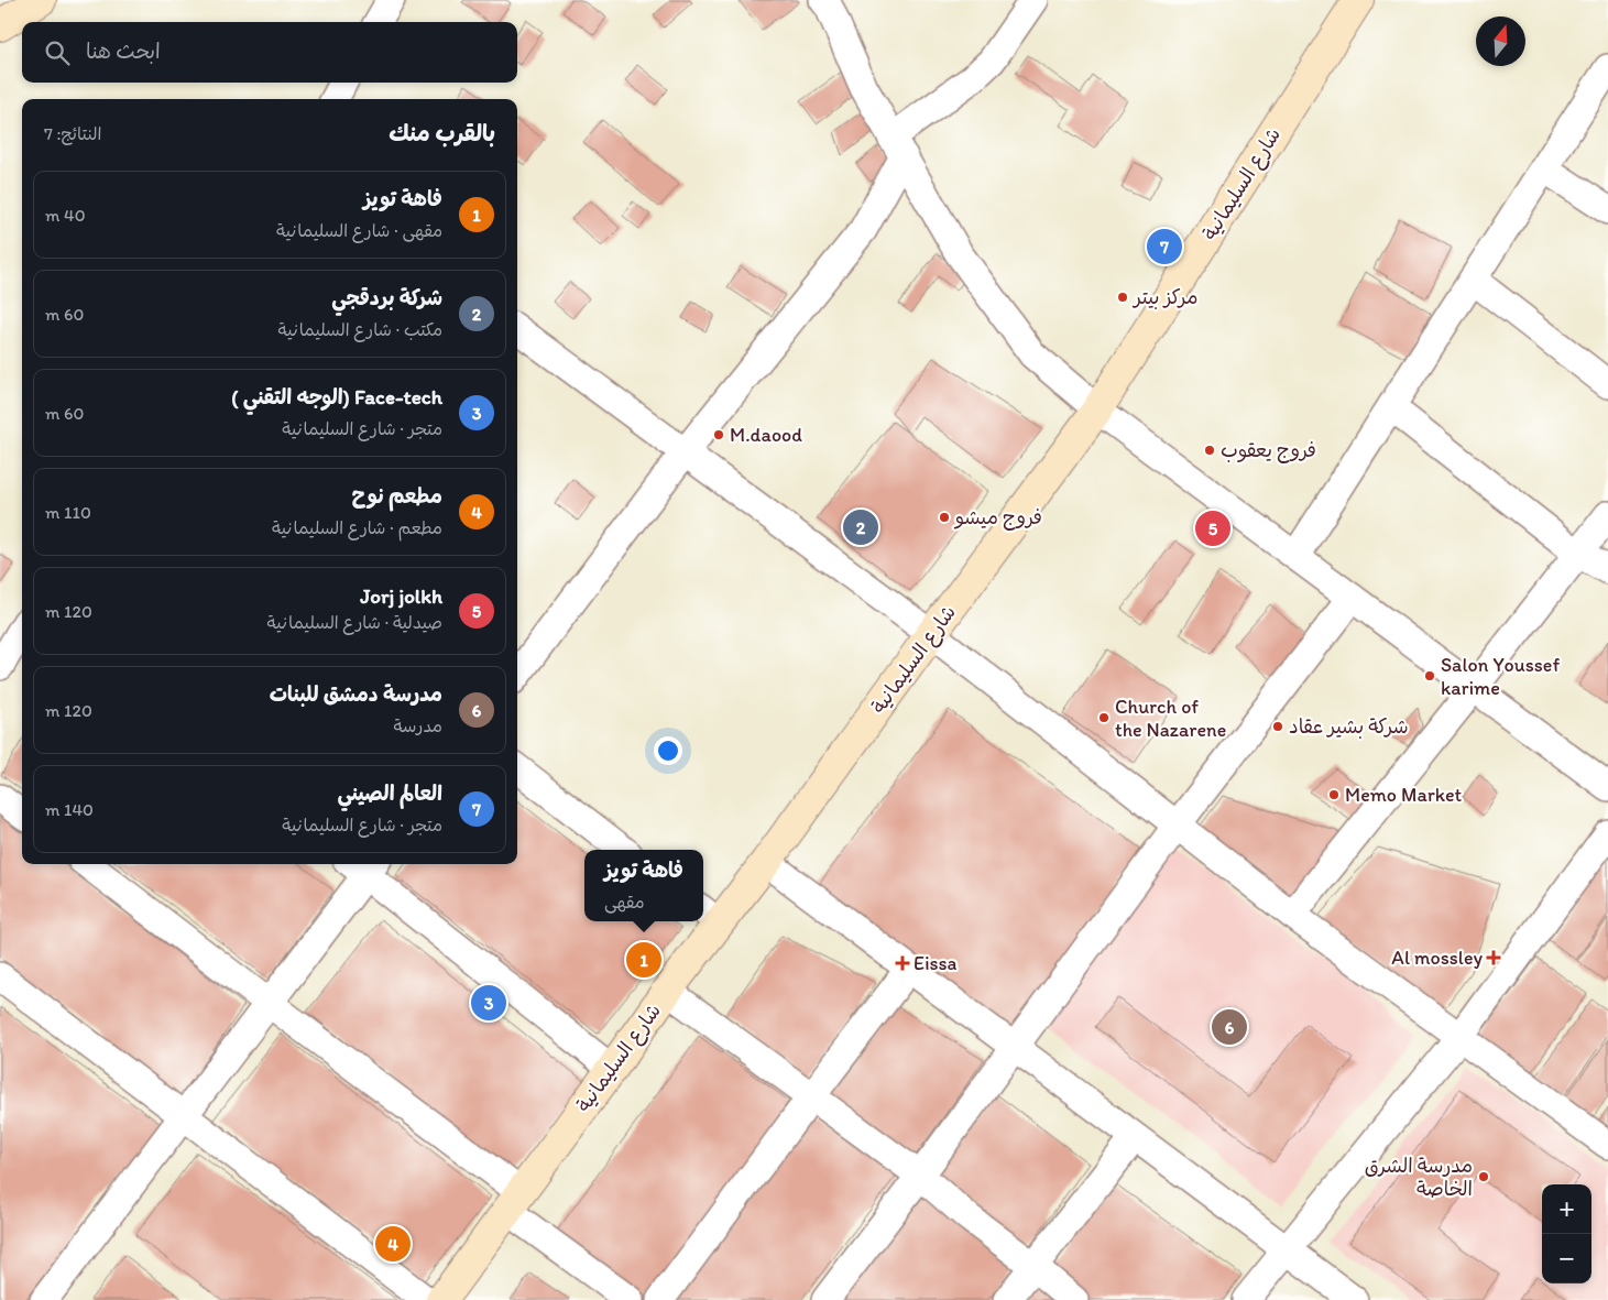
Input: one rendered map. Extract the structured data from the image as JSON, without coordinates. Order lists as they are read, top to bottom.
{
  "streets": {
    "main road": ["شارع السليمانية"]
  },
  "places": {
    "other": [
      "مركز بيتر",
      "M.daood",
      "فروج يعقوب",
      "فروج ميشو",
      "Salon Youssef karime",
      "Church of the Nazarene",
      "شركة بشير عقاد",
      "Memo Market",
      "مدرسة الشرق الخاصة"
    ],
    "health": ["Al mossley", "Eissa"]
  },
  "north": "top",
  "page": {
    "search": "ابحث هنا",
    "heading": ["بالقرب منك", "النتائج: 7"],
    "list": [
      {
        "mark": "1",
        "name": "فاهة تويز",
        "note": "مقهى · شارع السليمانية",
        "value": "40 m"
      },
      {
        "mark": "2",
        "name": "شركة بردقجي",
        "note": "مكتب · شارع السليمانية",
        "value": "60 m"
      },
      {
        "mark": "3",
        "name": "Face-tech (الوجه التقني )",
        "note": "متجر · شارع السليمانية",
        "value": "60 m"
      },
      {
        "mark": "4",
        "name": "مطعم نوح",
        "note": "مطعم · شارع السليمانية",
        "value": "110 m"
      },
      {
        "mark": "5",
        "name": "Jorj jolkh",
        "note": "صيدلية · شارع السليمانية",
        "value": "120 m"
      },
      {
        "mark": "6",
        "name": "مدرسة دمشق للبنات",
        "note": "مدرسة",
        "value": "120 m"
      },
      {
        "mark": "7",
        "name": "العالم الصيني",
        "note": "متجر · شارع السليمانية",
        "value": "140 m"
      }
    ],
    "pins": [
      "7",
      "2",
      "5",
      "1",
      "3",
      "6",
      "4"
    ],
    "popup": ["فاهة تويز", "مقهى"],
    "map_buttons": ["+", "−"]
  }
}
